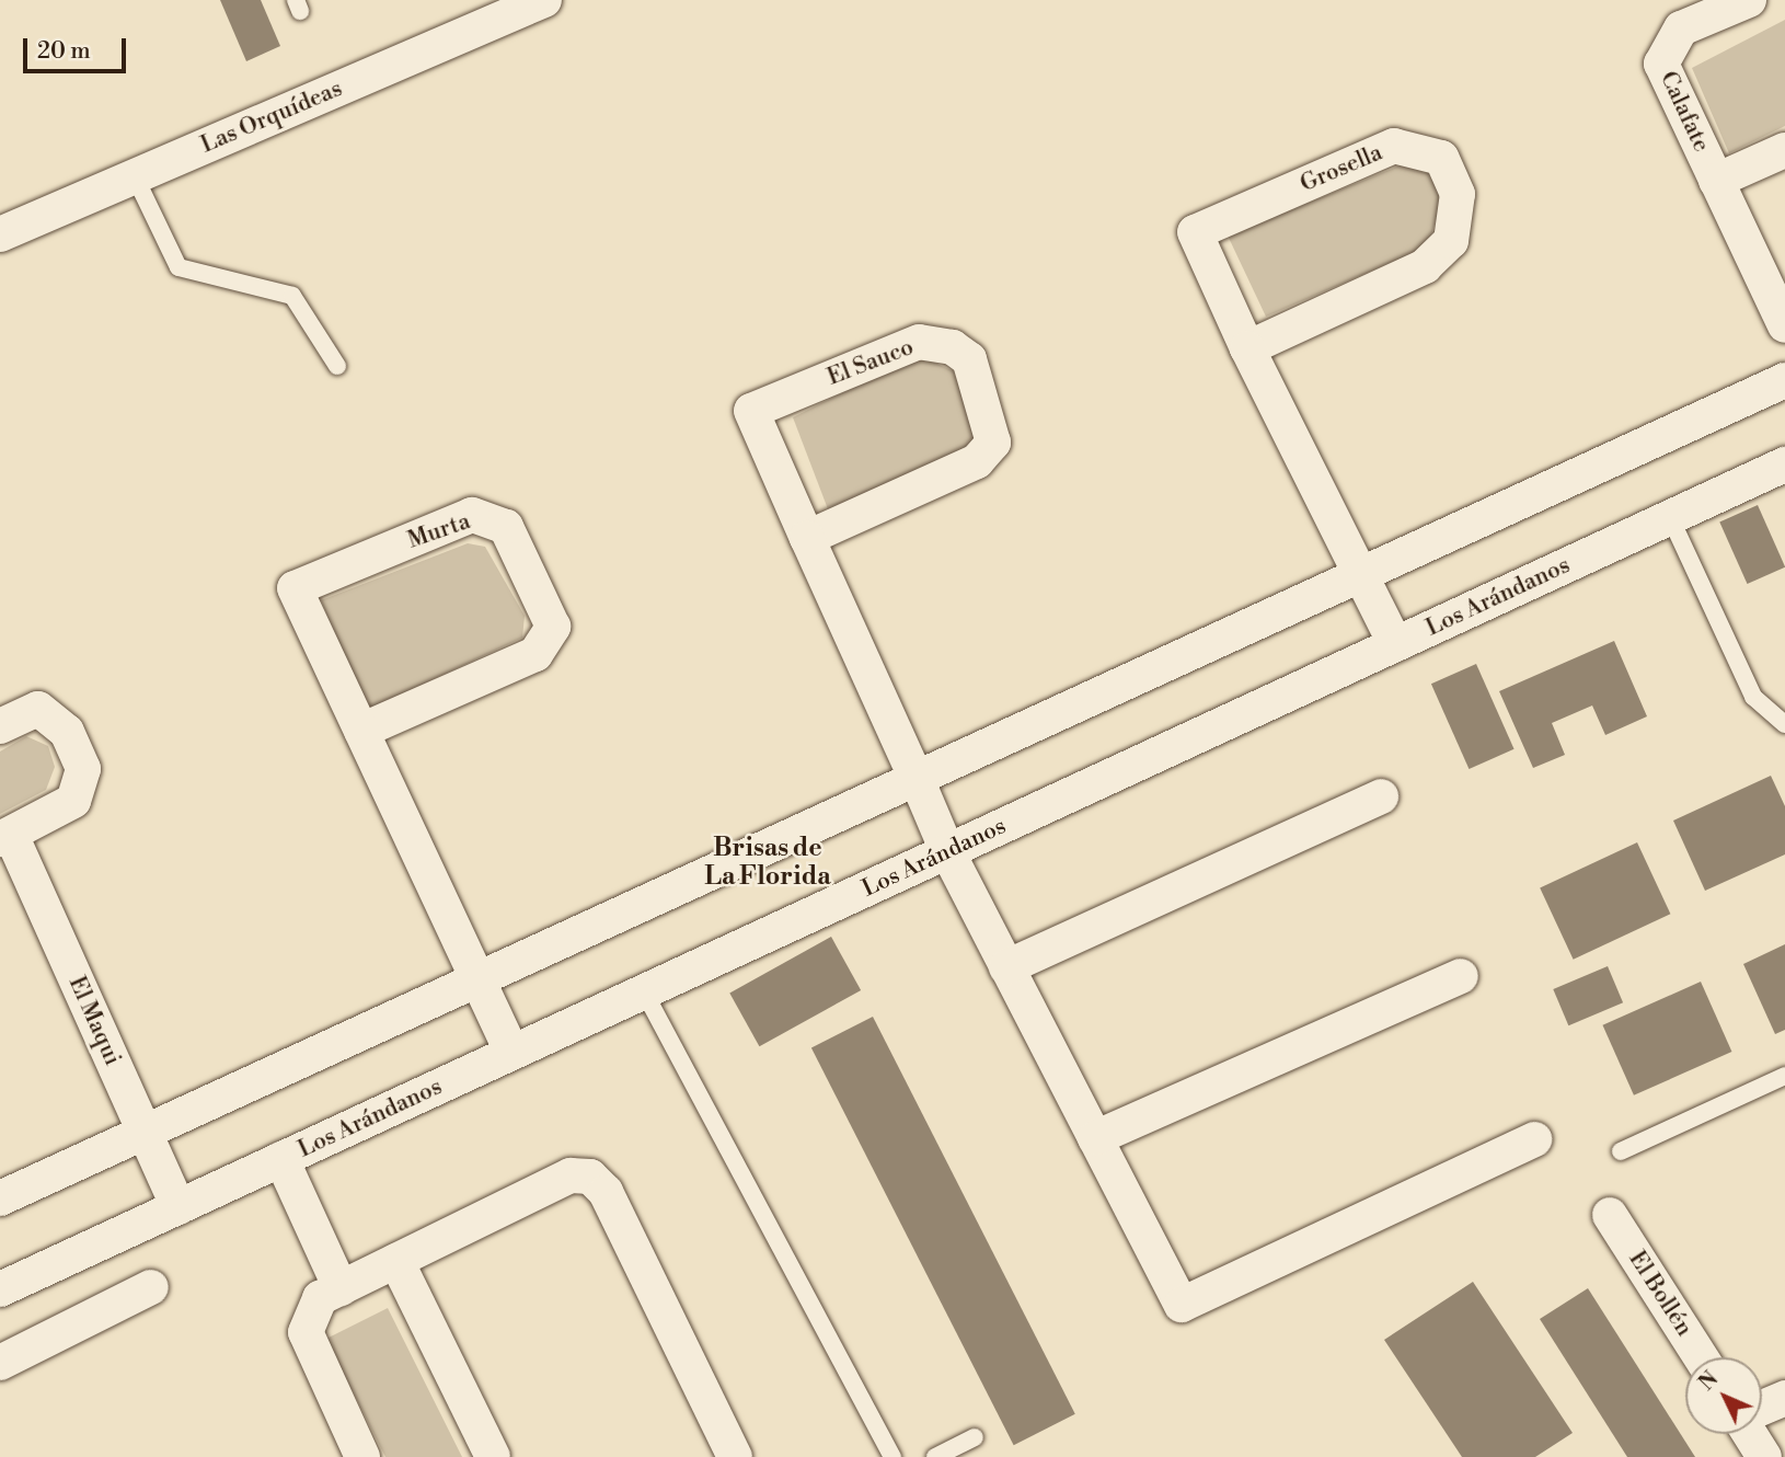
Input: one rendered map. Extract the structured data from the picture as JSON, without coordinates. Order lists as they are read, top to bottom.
{
  "streets": {
    "street": [
      "Calafate",
      "Las Orquídeas",
      "Grosella",
      "El Sauco",
      "Murta",
      "Los Arándanos",
      "El Maqui",
      "El Bollén"
    ]
  },
  "crossings": [
    ["Grosella", "Los Arándanos"],
    ["El Sauco", "Los Arándanos"],
    ["Murta", "Los Arándanos"],
    ["Los Arándanos", "El Maqui"]
  ],
  "districts": ["Brisas de La Florida"],
  "scale_bar": "20 m",
  "north": "top left"
}
